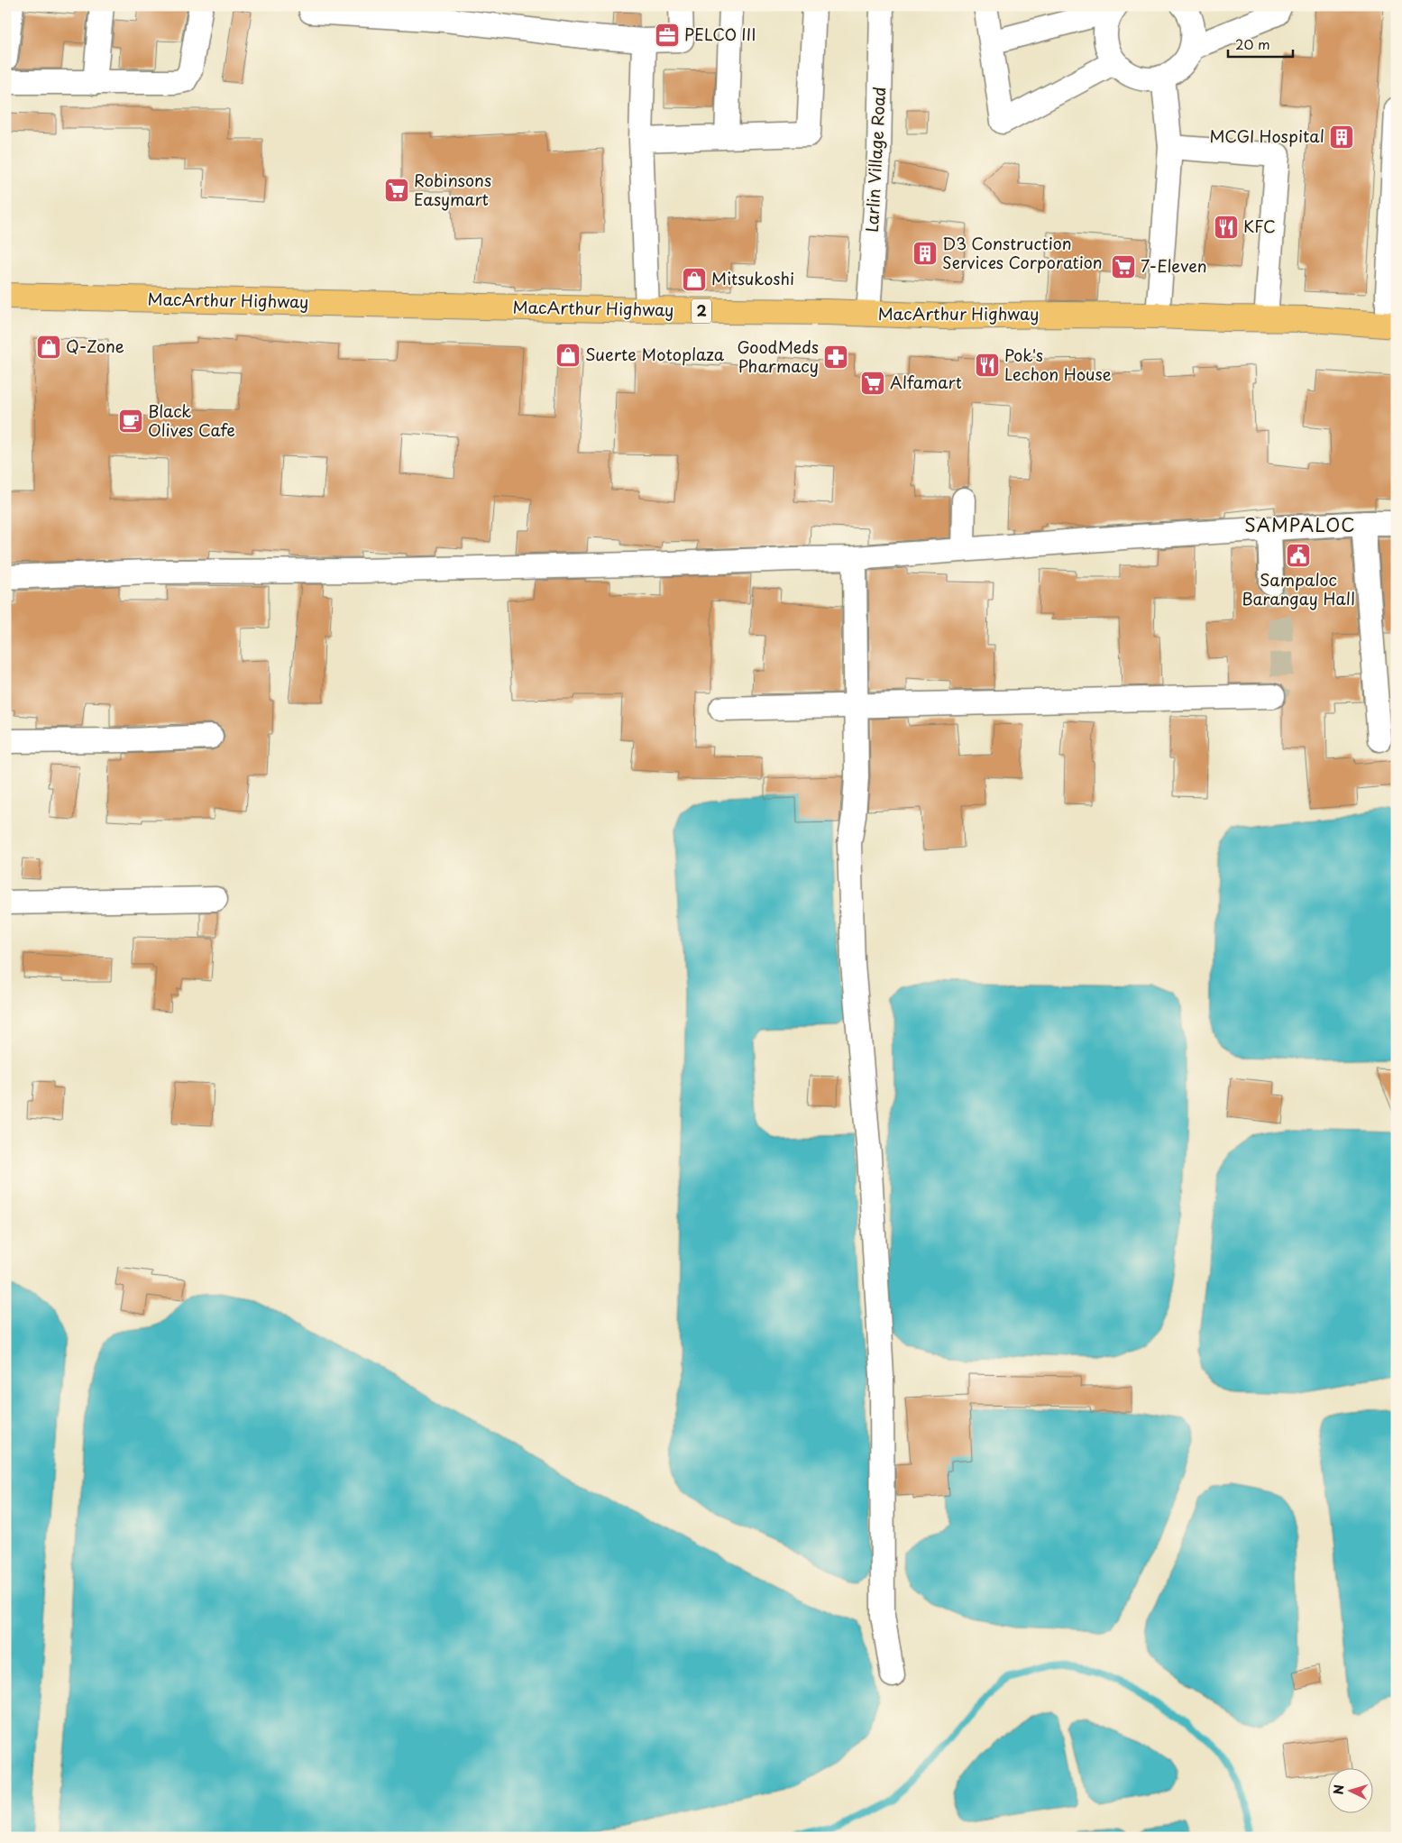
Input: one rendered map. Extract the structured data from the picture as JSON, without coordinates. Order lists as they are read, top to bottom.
{
  "streets": {
    "highway": ["MacArthur Highway", "2"],
    "street": ["Larlin Village Road"]
  },
  "crossings": [
    ["Larlin Village Road", "MacArthur Highway"]
  ],
  "districts": ["SAMPALOC"],
  "places": {
    "office": ["PELCO III"],
    "building": ["MCGI Hospital", "D3 Construction Services Corporation"],
    "supermarket": ["Robinsons Easymart", "7-Eleven", "Alfamart"],
    "restaurant": ["KFC", "Pok's Lechon House"],
    "shop": ["Mitsukoshi", "Q-Zone", "Suerte Motoplaza"],
    "pharmacy": ["GoodMeds Pharmacy"],
    "cafe": ["Black Olives Cafe"],
    "public building": ["Sampaloc Barangay Hall"]
  },
  "scale_bar": "20 m",
  "north": "left"
}
